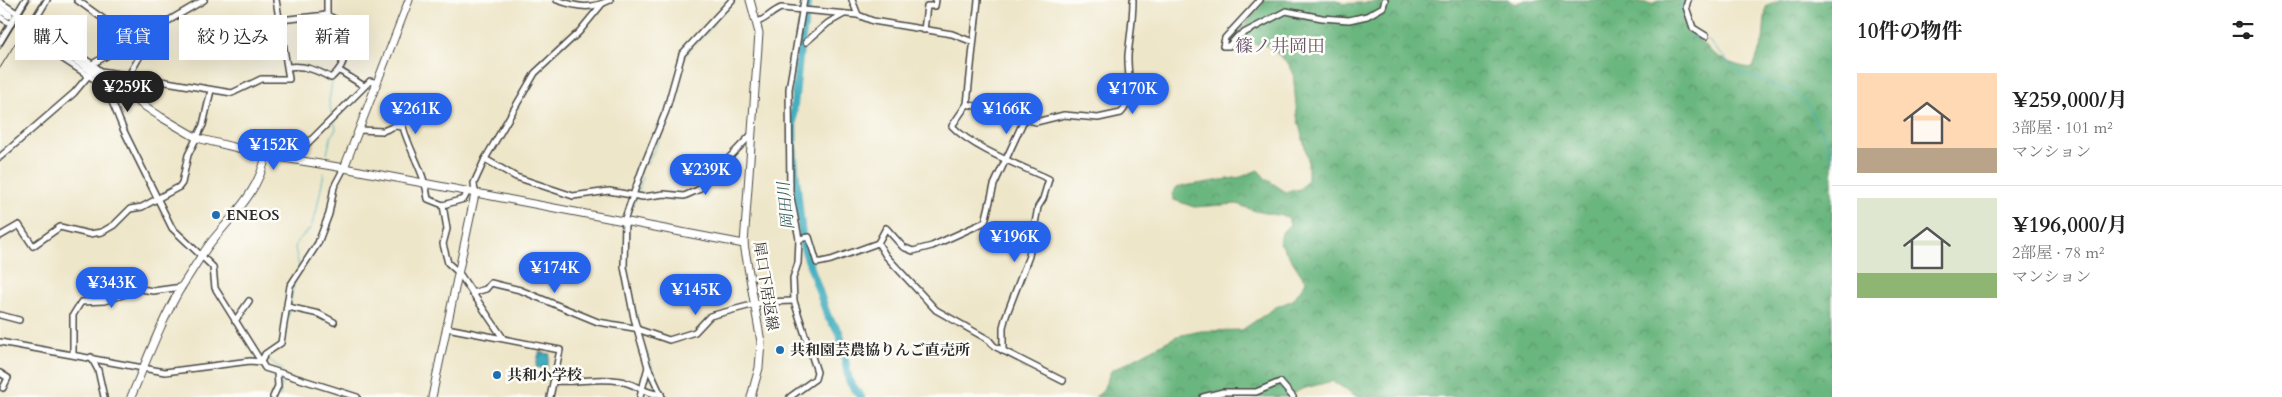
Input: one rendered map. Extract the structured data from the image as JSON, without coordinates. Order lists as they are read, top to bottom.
{
  "streets": {
    "street": ["犀口下居返線"]
  },
  "districts": ["篠ノ井岡田"],
  "water": ["岡田川"],
  "places": ["ENEOS", "共和園芸農協りんご直売所", "共和小学校"],
  "page": {
    "heading": "10件の物件",
    "chip": [
      "購入",
      "賃貸",
      "絞り込み",
      "新着"
    ],
    "list": [
      {
        "name": "¥259,000/月",
        "note": "3部屋 · 101 m² · マンション"
      },
      {
        "name": "¥196,000/月",
        "note": "2部屋 · 78 m² · マンション"
      }
    ],
    "price": [
      "¥259K",
      "¥170K",
      "¥261K",
      "¥166K",
      "¥152K",
      "¥239K",
      "¥196K",
      "¥174K",
      "¥343K",
      "¥145K"
    ]
  }
}
